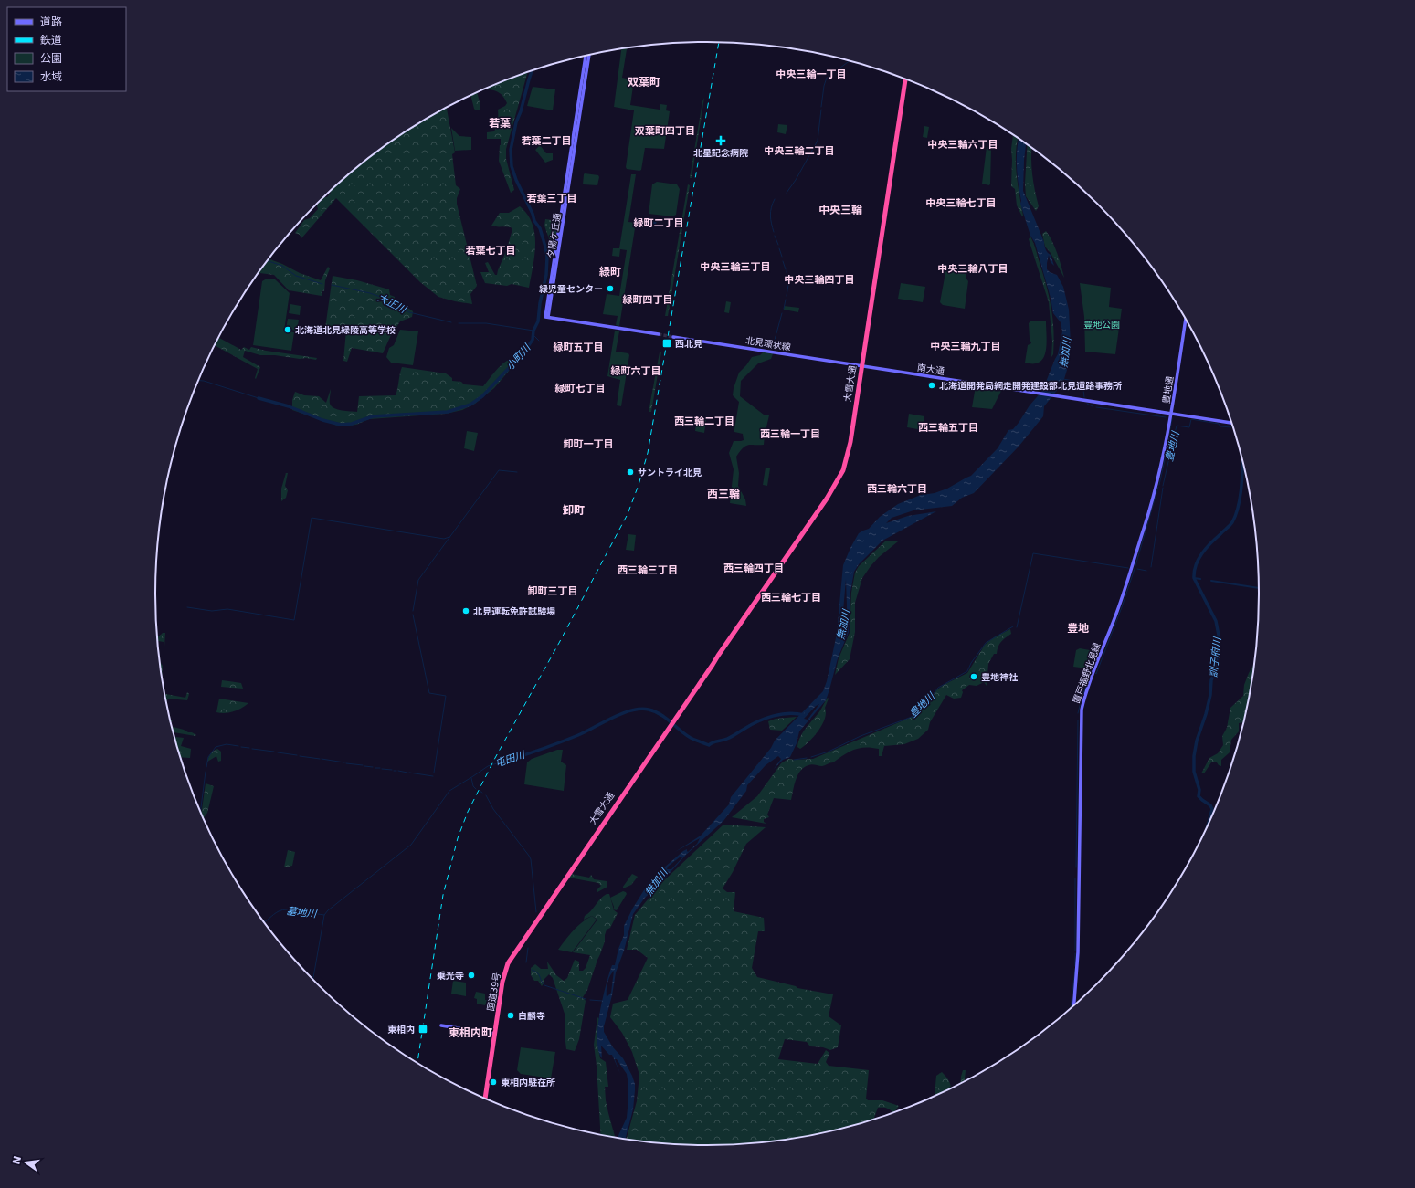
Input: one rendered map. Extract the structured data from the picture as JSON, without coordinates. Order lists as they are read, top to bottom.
{
  "streets": {
    "highway": ["大雪大通", "国道39号"],
    "main road": [
      "夕陽ケ丘通",
      "北見環状線",
      "南大通",
      "豊地通",
      "置戸福野北見線"
    ]
  },
  "crossings": [
    ["北見環状線", "南大通"],
    ["北見環状線", "大雪大通"],
    ["南大通", "大雪大通"],
    ["南大通", "豊地通"],
    ["大雪大通", "国道39号"],
    ["豊地通", "置戸福野北見線"]
  ],
  "districts": [
    "中央三輪一丁目",
    "双葉町",
    "若葉",
    "双葉町四丁目",
    "若葉二丁目",
    "中央三輪六丁目",
    "中央三輪二丁目",
    "若葉三丁目",
    "中央三輪七丁目",
    "中央三輪",
    "緑町二丁目",
    "若葉七丁目",
    "中央三輪三丁目",
    "中央三輪八丁目",
    "緑町",
    "中央三輪四丁目",
    "緑町四丁目",
    "中央三輪九丁目",
    "緑町五丁目",
    "緑町六丁目",
    "緑町七丁目",
    "西三輪二丁目",
    "西三輪五丁目",
    "西三輪一丁目",
    "卸町一丁目",
    "西三輪六丁目",
    "西三輪",
    "卸町",
    "西三輪四丁目",
    "西三輪三丁目",
    "卸町三丁目",
    "西三輪七丁目",
    "豊地",
    "東相内町"
  ],
  "water": [
    "大正川",
    "無加川",
    "小町川",
    "豊地川",
    "訓子府川",
    "屯田川",
    "墓地川"
  ],
  "parks": ["豊地公園"],
  "places": {
    "health": ["北星記念病院"],
    "other": [
      "緑児童センター",
      "北海道北見緑陵高等学校",
      "北海道開発局網走開発建設部北見道路事務所",
      "サントライ北見",
      "北見運転免許試験場",
      "豊地神社",
      "乗光寺",
      "白麟寺",
      "東相内駐在所"
    ],
    "transit": ["西北見", "東相内"]
  },
  "legend": [
    "道路",
    "鉄道",
    "公園",
    "水域"
  ],
  "north": "left"
}
